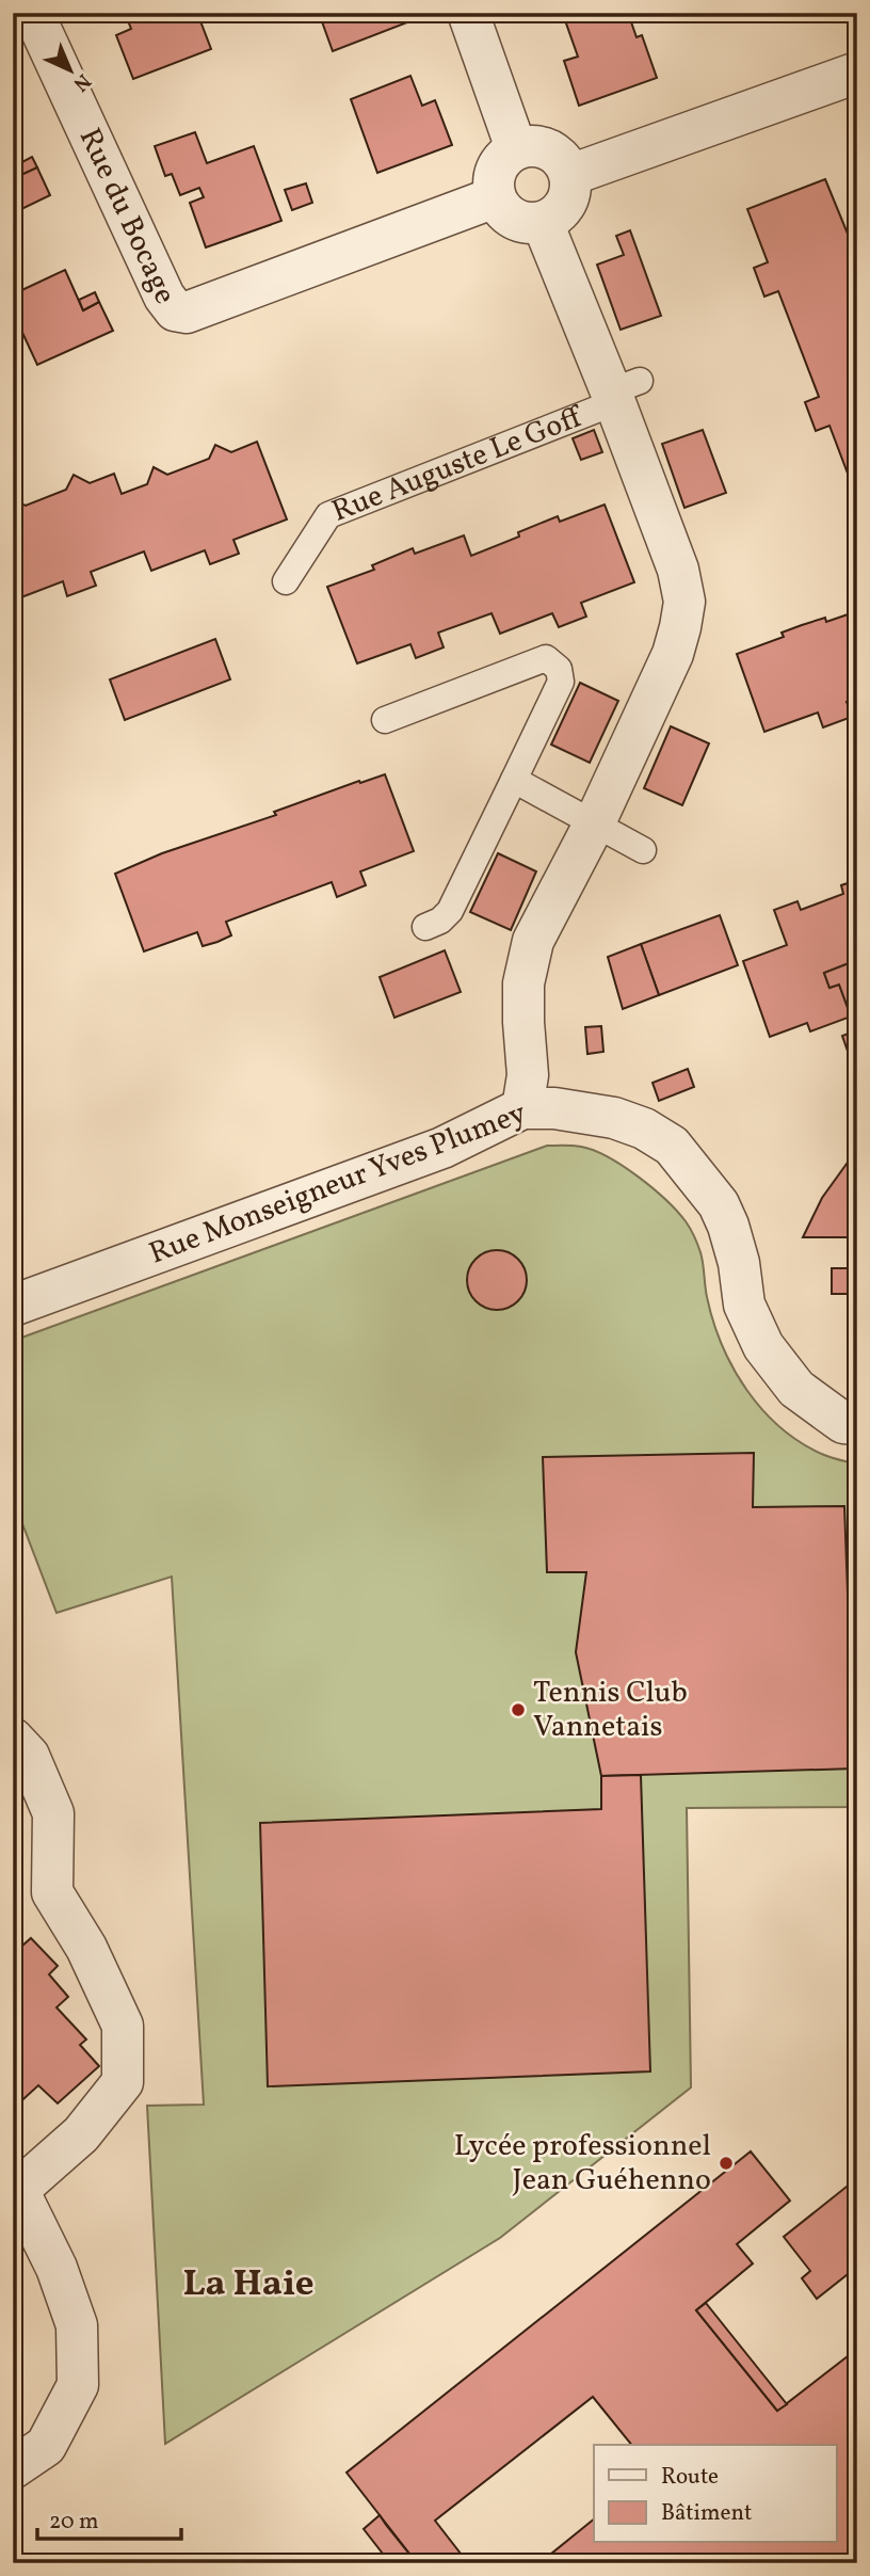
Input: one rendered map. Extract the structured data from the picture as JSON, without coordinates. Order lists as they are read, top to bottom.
{
  "streets": {
    "street": ["Rue du Bocage", "Rue Auguste Le Goff", "Rue Monseigneur Yves Plumey"]
  },
  "crossings": [
    ["Rue du Bocage", "Rue Auguste Le Goff"],
    ["Rue Auguste Le Goff", "Rue Monseigneur Yves Plumey"]
  ],
  "districts": ["La Haie"],
  "places": ["Tennis Club Vannetais", "Lycée professionnel Jean Guéhenno"],
  "legend": ["Route", "Bâtiment"],
  "scale_bar": "20 m",
  "north": "bottom right"
}
